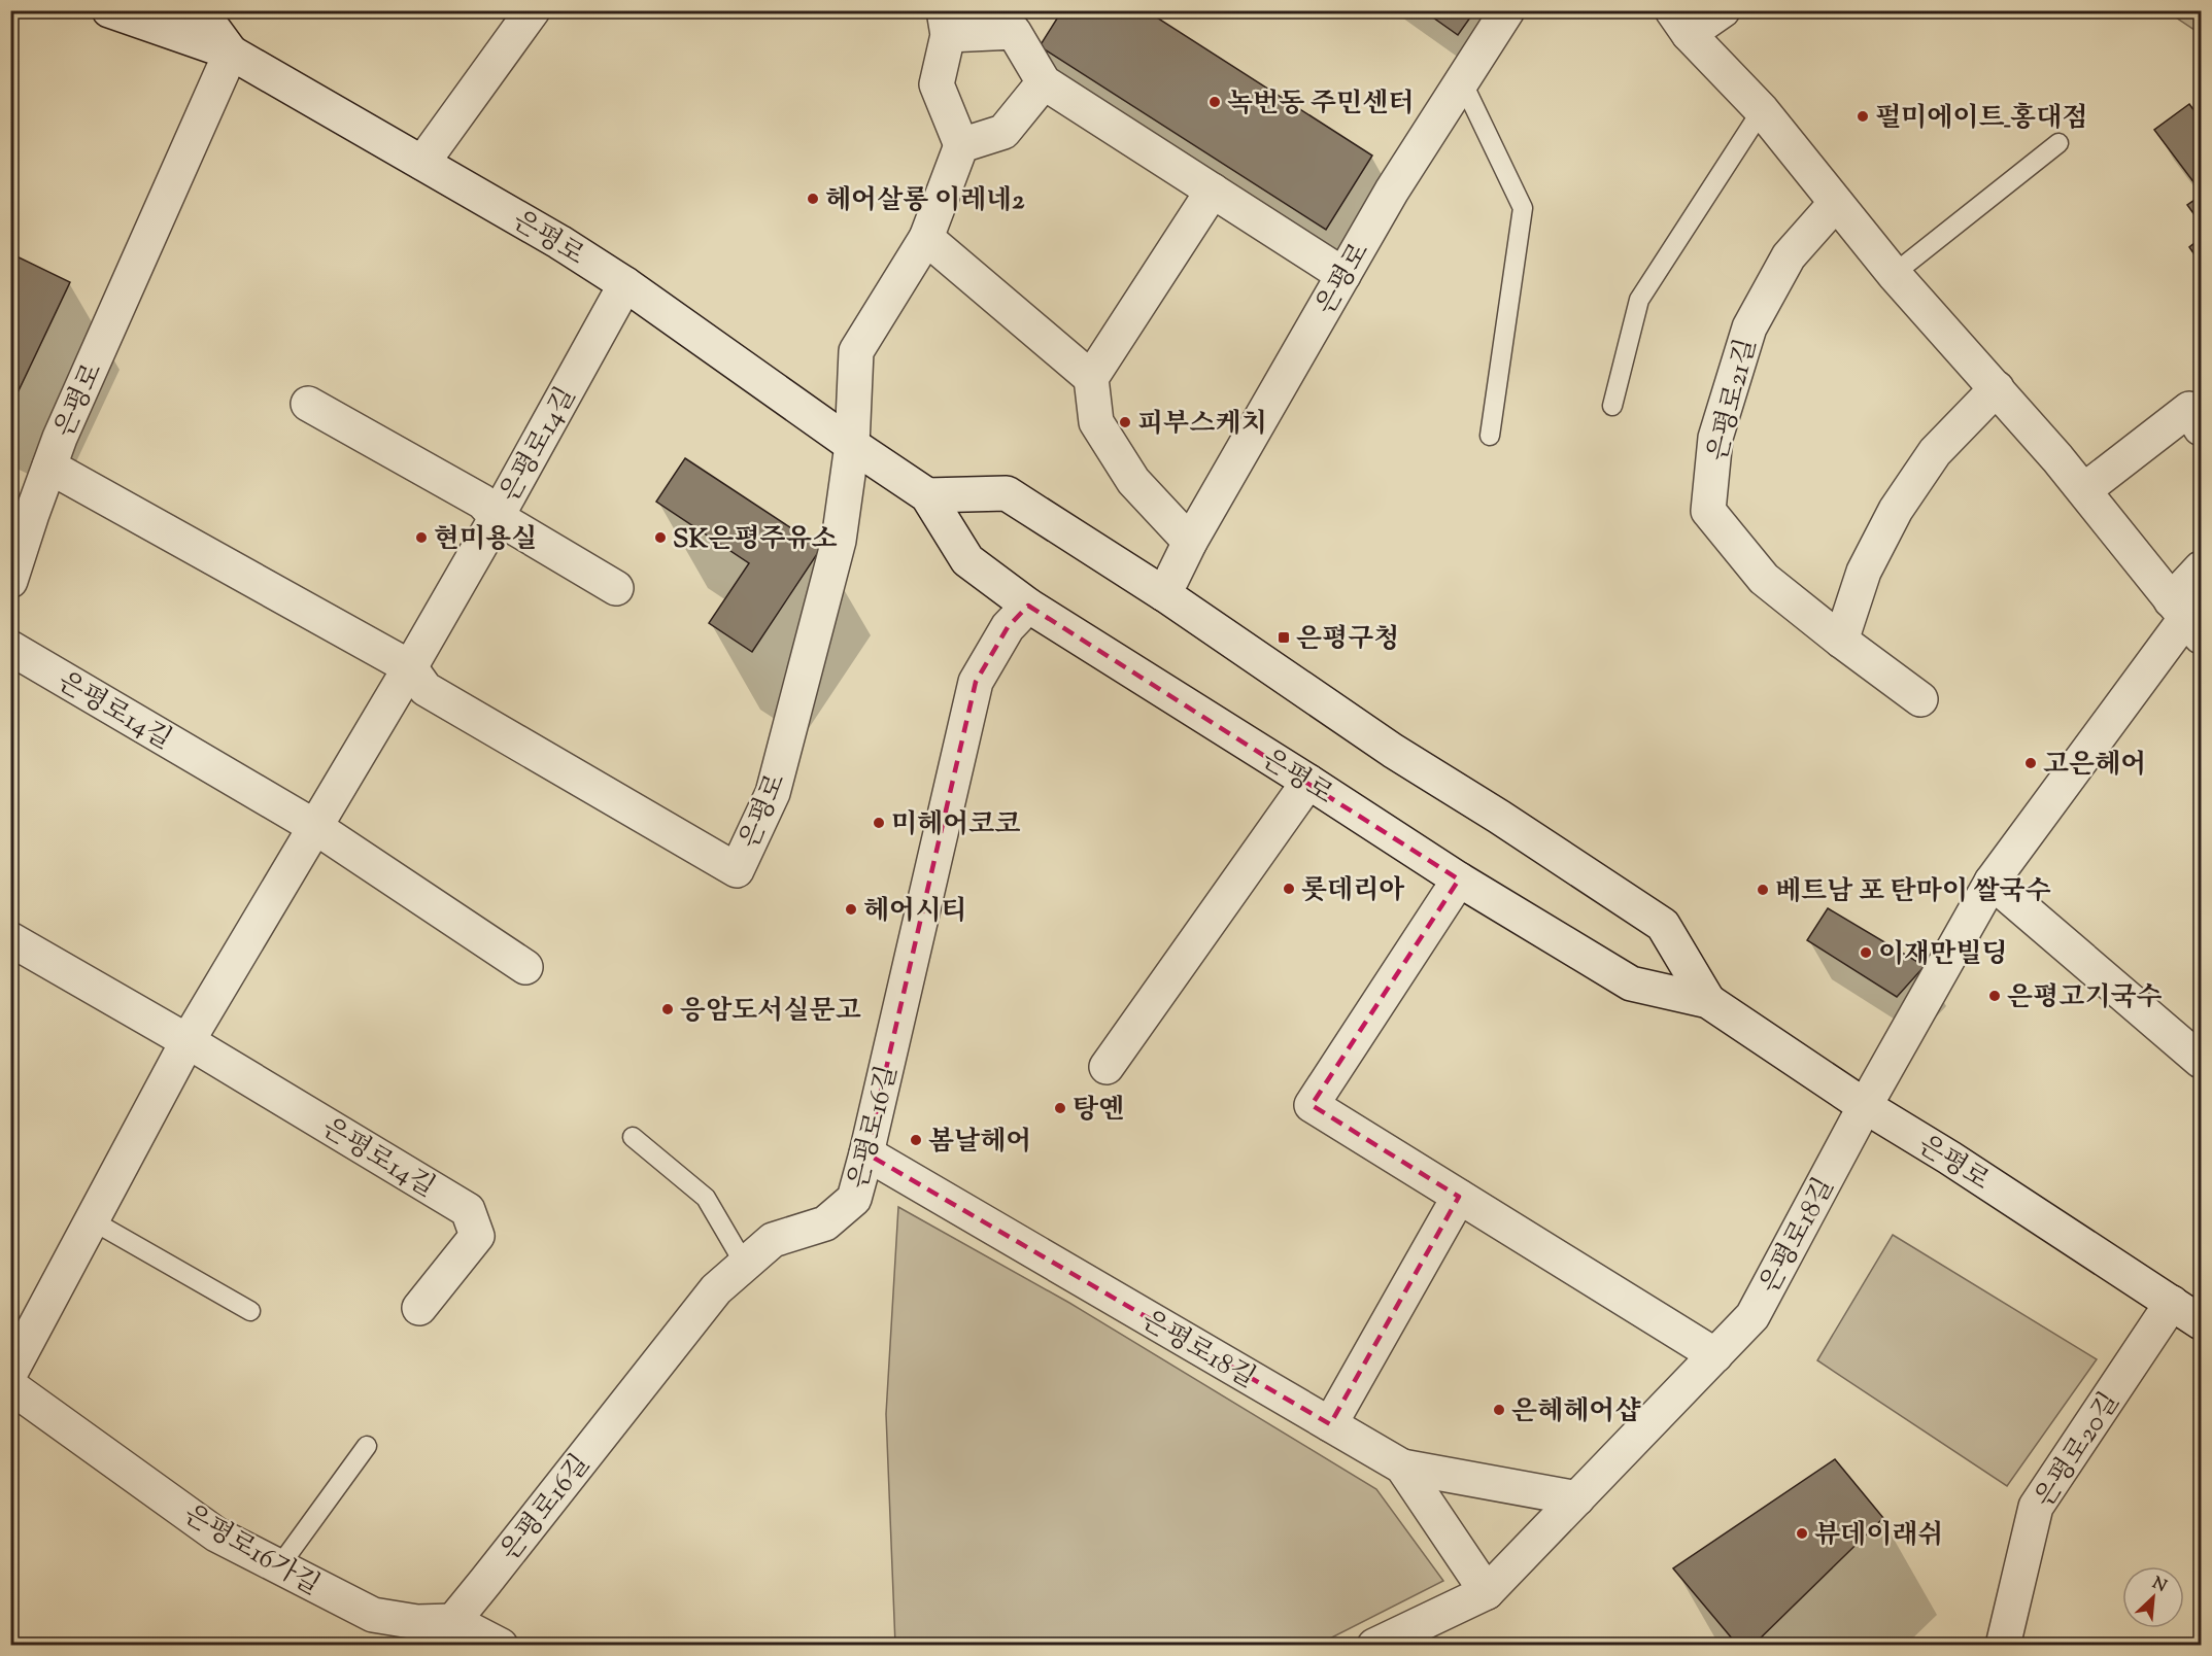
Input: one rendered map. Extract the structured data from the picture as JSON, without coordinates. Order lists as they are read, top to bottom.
{
  "streets": {
    "street": [
      "은평로",
      "은평로21길",
      "은평로14길",
      "은평로16길",
      "은평로18길",
      "은평로20길",
      "은평로16가길"
    ]
  },
  "crossings": [
    ["은평로", "은평로14길"],
    ["은평로", "은평로16길"],
    ["은평로", "은평로18길"],
    ["은평로", "은평로20길"],
    ["은평로16길", "은평로18길"],
    ["은평로16길", "은평로16가길"]
  ],
  "places": {
    "other": [
      "녹번동 주민센터",
      "펄미에이트_홍대점",
      "헤어살롱 이레네2",
      "피부스케치",
      "현미용실",
      "SK은평주유소",
      "고은헤어",
      "미헤어코코",
      "롯데리아",
      "베트남 포 탄마이 쌀국수",
      "헤어시티",
      "이재만빌딩",
      "은평고기국수",
      "응암도서실문고",
      "탕옌",
      "봄날헤어",
      "은혜헤어샵",
      "뷰데이래쉬"
    ],
    "transit": ["은평구청"]
  },
  "north": "top right"
}
